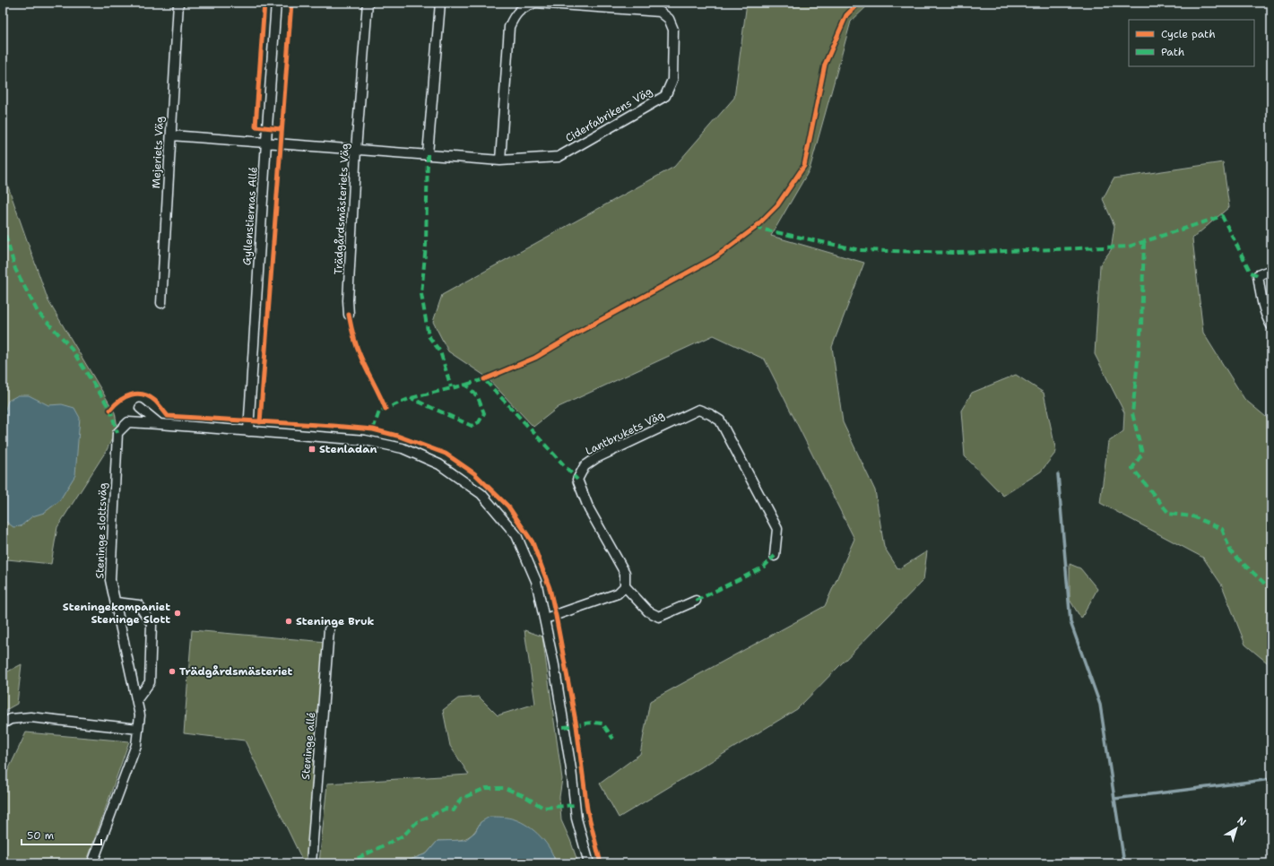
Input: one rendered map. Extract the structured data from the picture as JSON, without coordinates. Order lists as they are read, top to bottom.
{
  "streets": {
    "street": [
      "Ciderfabrikens Väg",
      "Mejeriets Väg",
      "Trädgårdsmästeriets Väg",
      "Gyllenstiernas Allé",
      "Lantbrukets Väg",
      "Steninge slottsväg",
      "Steninge allé"
    ]
  },
  "crossings": [
    ["Ciderfabrikens Väg", "Mejeriets Väg"],
    ["Ciderfabrikens Väg", "Trädgårdsmästeriets Väg"],
    ["Ciderfabrikens Väg", "Gyllenstiernas Allé"],
    ["Gyllenstiernas Allé", "Steninge slottsväg"]
  ],
  "places": {
    "transit": ["Stenladan"],
    "other": ["Steningekompaniet Steninge Slott", "Steninge Bruk", "Trädgårdsmästeriet"]
  },
  "legend": ["Cycle path", "Path"],
  "scale_bar": "50 m",
  "north": "top right"
}
